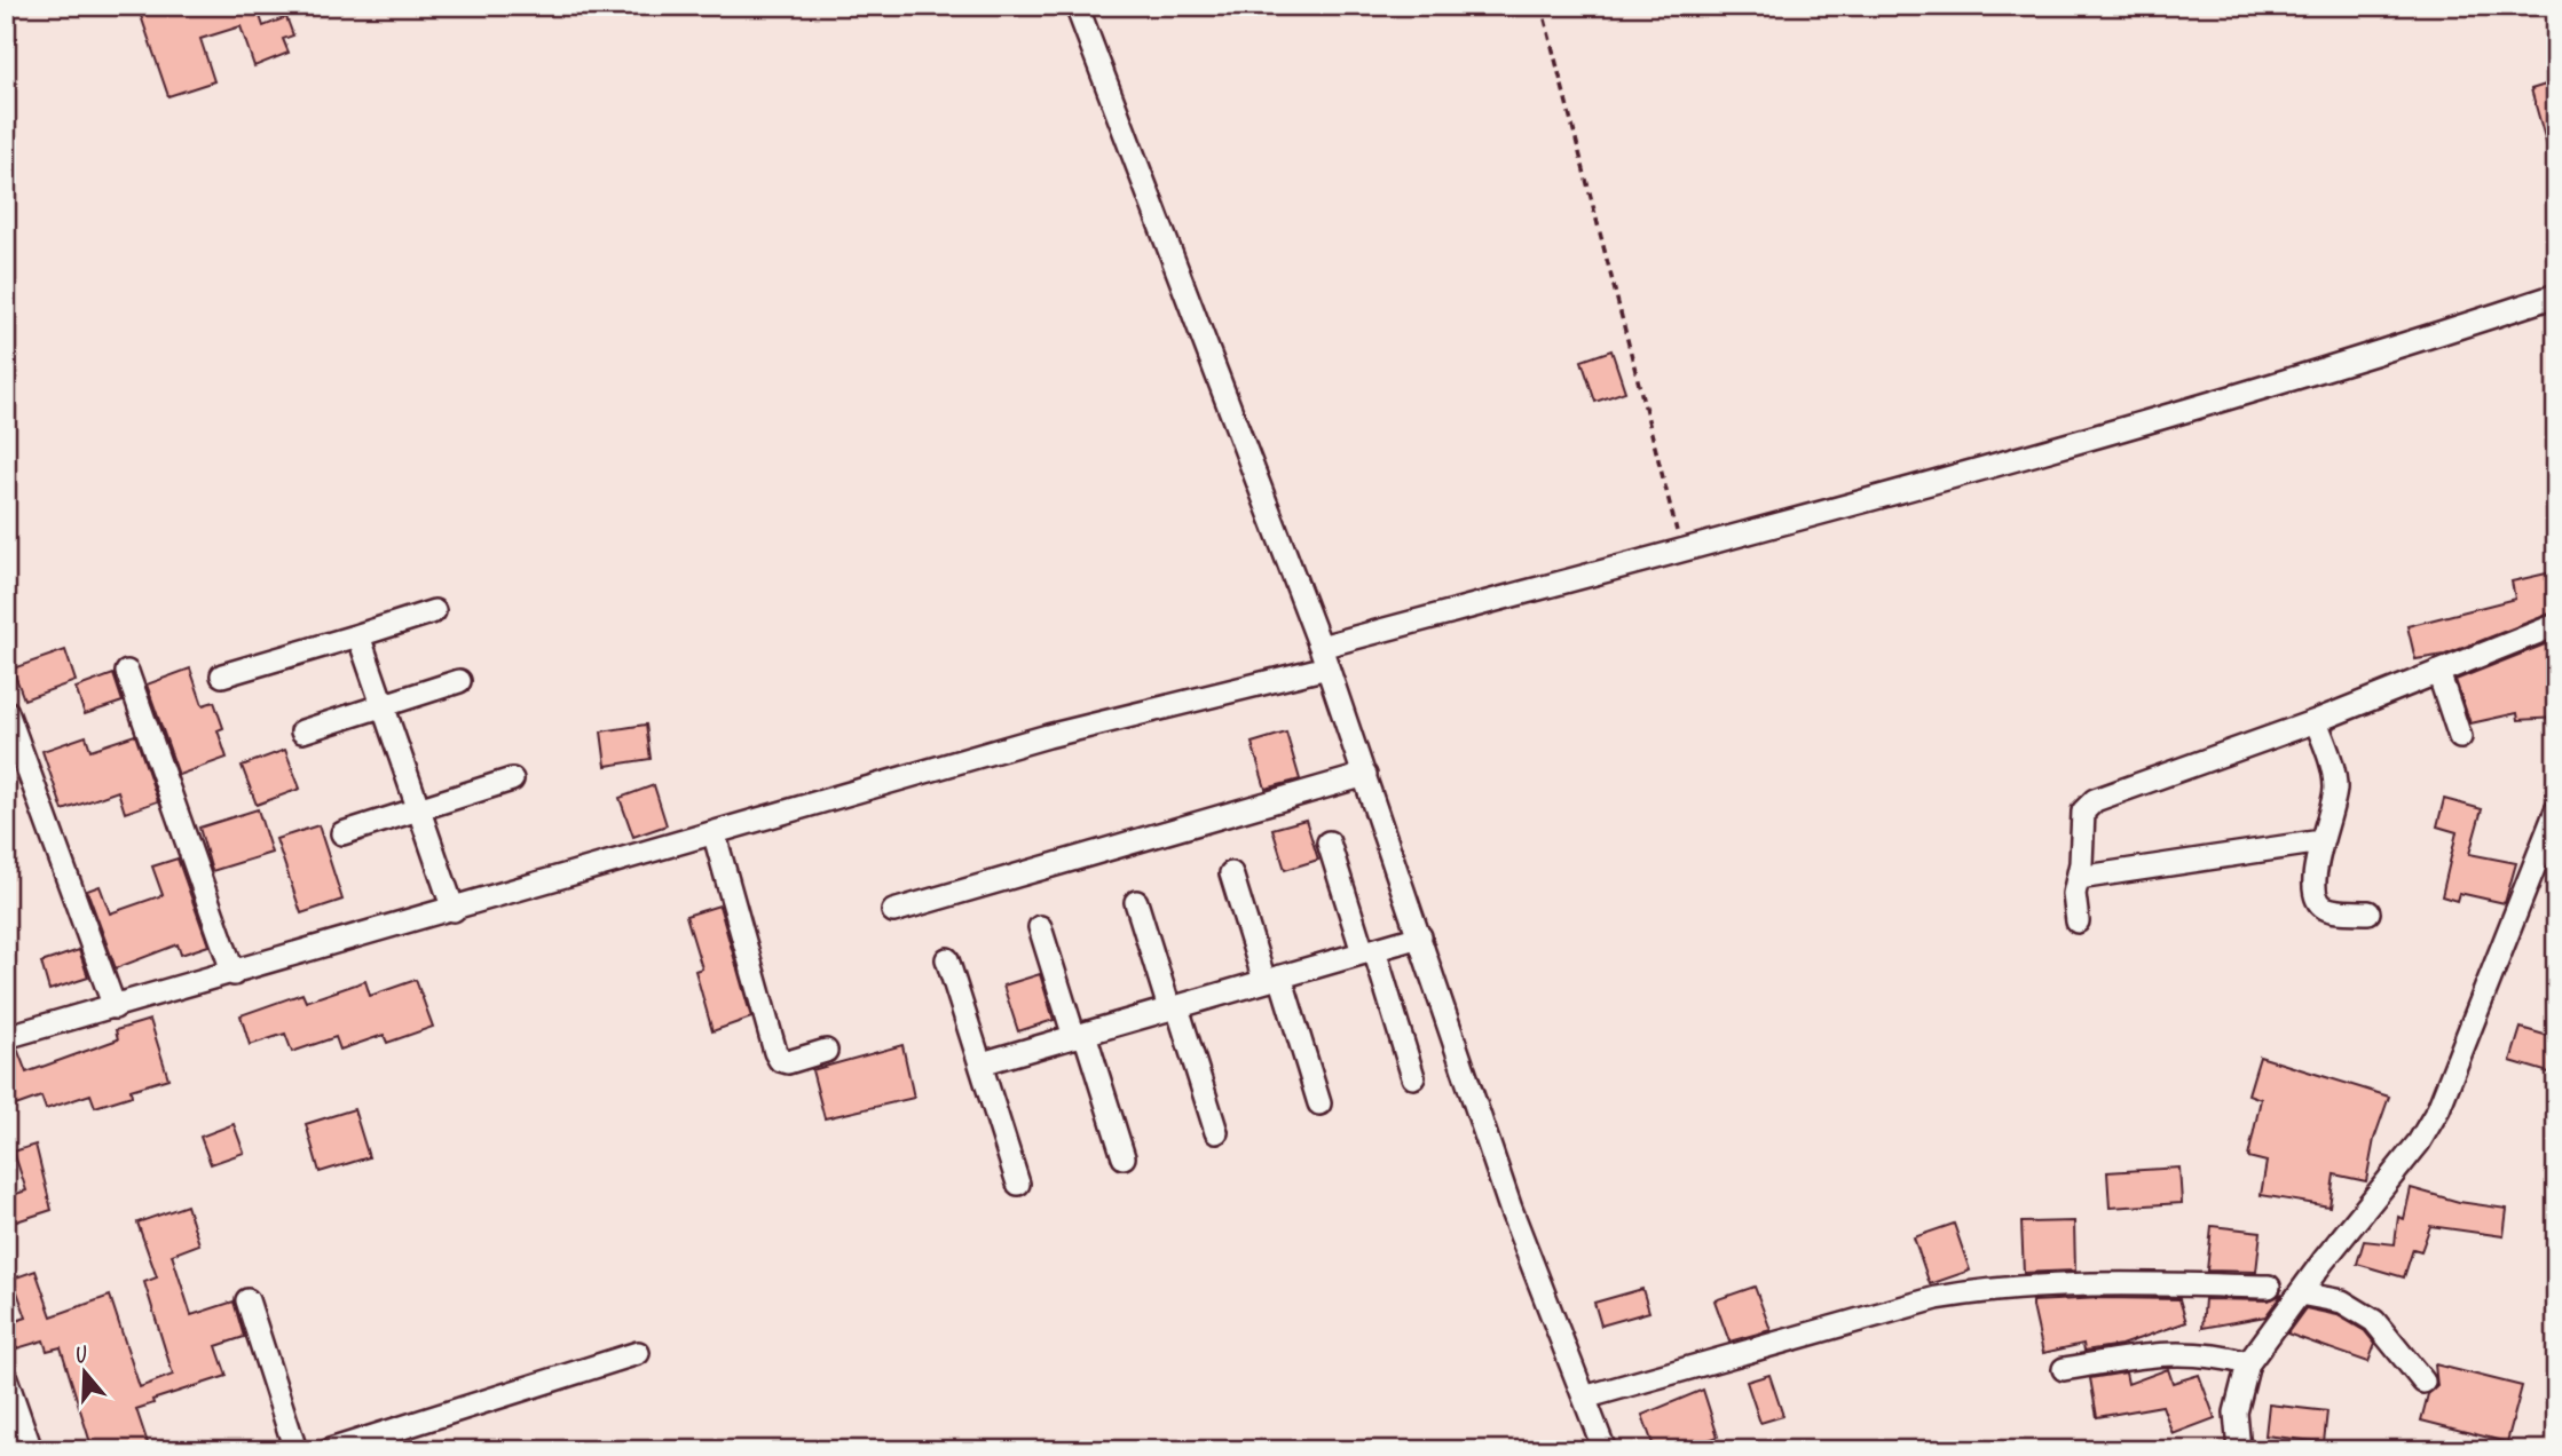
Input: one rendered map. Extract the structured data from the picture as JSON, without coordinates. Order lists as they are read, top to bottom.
{
  "north": "top"
}
